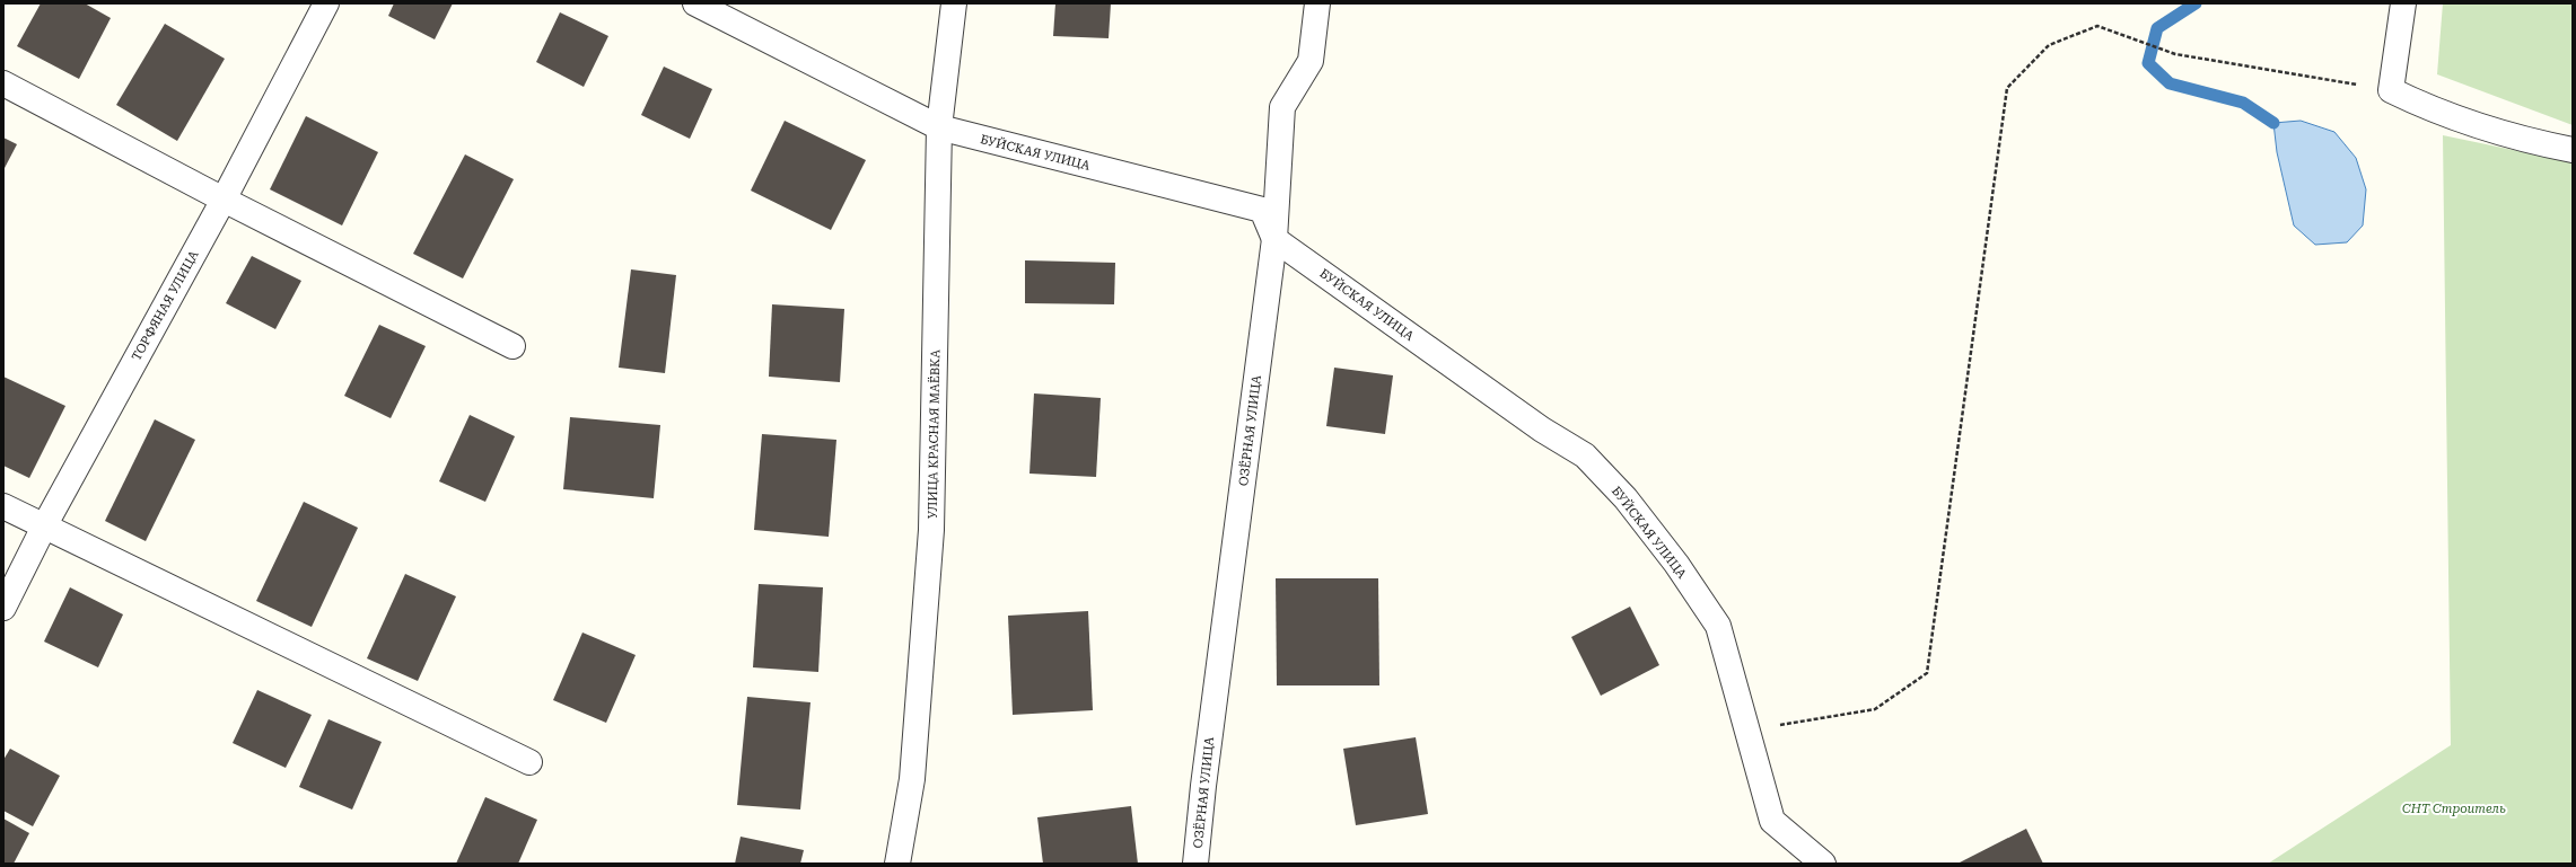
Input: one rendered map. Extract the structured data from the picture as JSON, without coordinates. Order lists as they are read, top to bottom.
{
  "streets": {
    "street": [
      "БУЙСКАЯ УЛИЦА",
      "ТОРФЯНАЯ УЛИЦА",
      "ОЗЁРНАЯ УЛИЦА",
      "УЛИЦА КРАСНАЯ МАЁВКА"
    ]
  },
  "crossings": [
    ["БУЙСКАЯ УЛИЦА", "ОЗЁРНАЯ УЛИЦА"],
    ["БУЙСКАЯ УЛИЦА", "УЛИЦА КРАСНАЯ МАЁВКА"]
  ],
  "parks": ["СНТ Строитель"]
}
